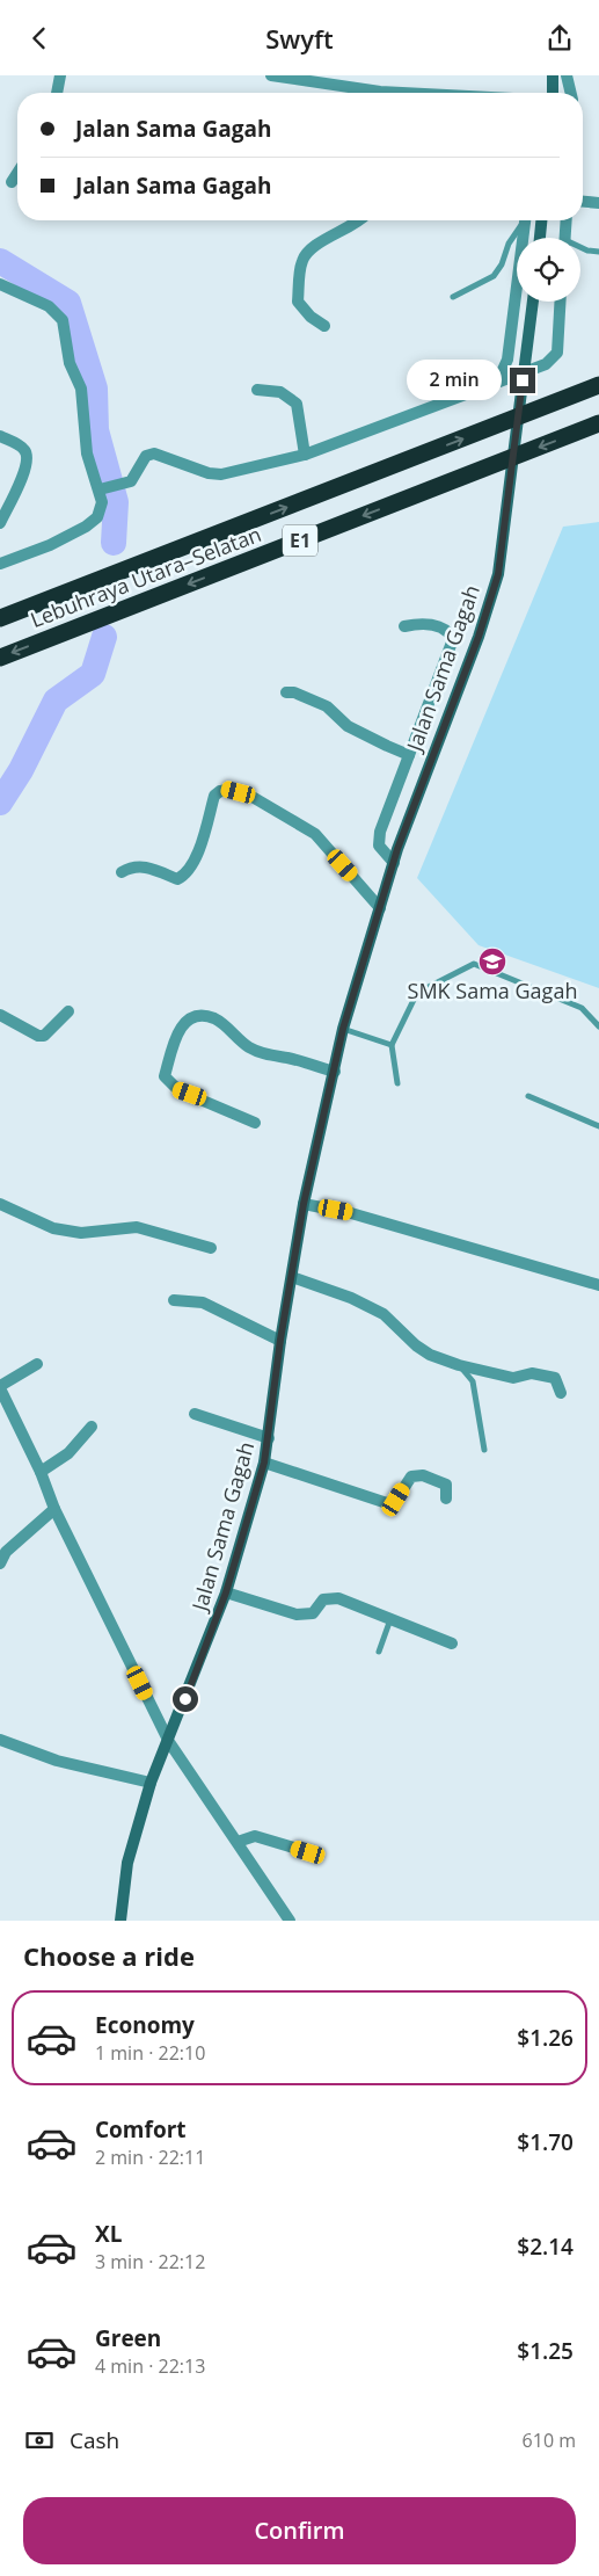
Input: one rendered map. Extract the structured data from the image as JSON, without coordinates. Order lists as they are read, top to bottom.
{
  "streets": {
    "highway": ["E1", "Lebuhraya Utara–Selatan"],
    "street": ["Jalan Sama Gagah"]
  },
  "places": {
    "school or university": ["SMK Sama Gagah"]
  },
  "page": {
    "header": "Swyft",
    "banner": ["Jalan Sama Gagah", "Jalan Sama Gagah"],
    "bubble": "2 min",
    "heading": "Choose a ride",
    "list": [
      {
        "name": "Economy",
        "note": "1 min · 22:10",
        "value": "$1.26"
      },
      {
        "name": "Comfort",
        "note": "2 min · 22:11",
        "value": "$1.70"
      },
      {
        "name": "XL",
        "note": "3 min · 22:12",
        "value": "$2.14"
      },
      {
        "name": "Green",
        "note": "4 min · 22:13",
        "value": "$1.25"
      }
    ],
    "pay": ["Cash", "610 m"],
    "buttons": "Confirm"
  }
}
